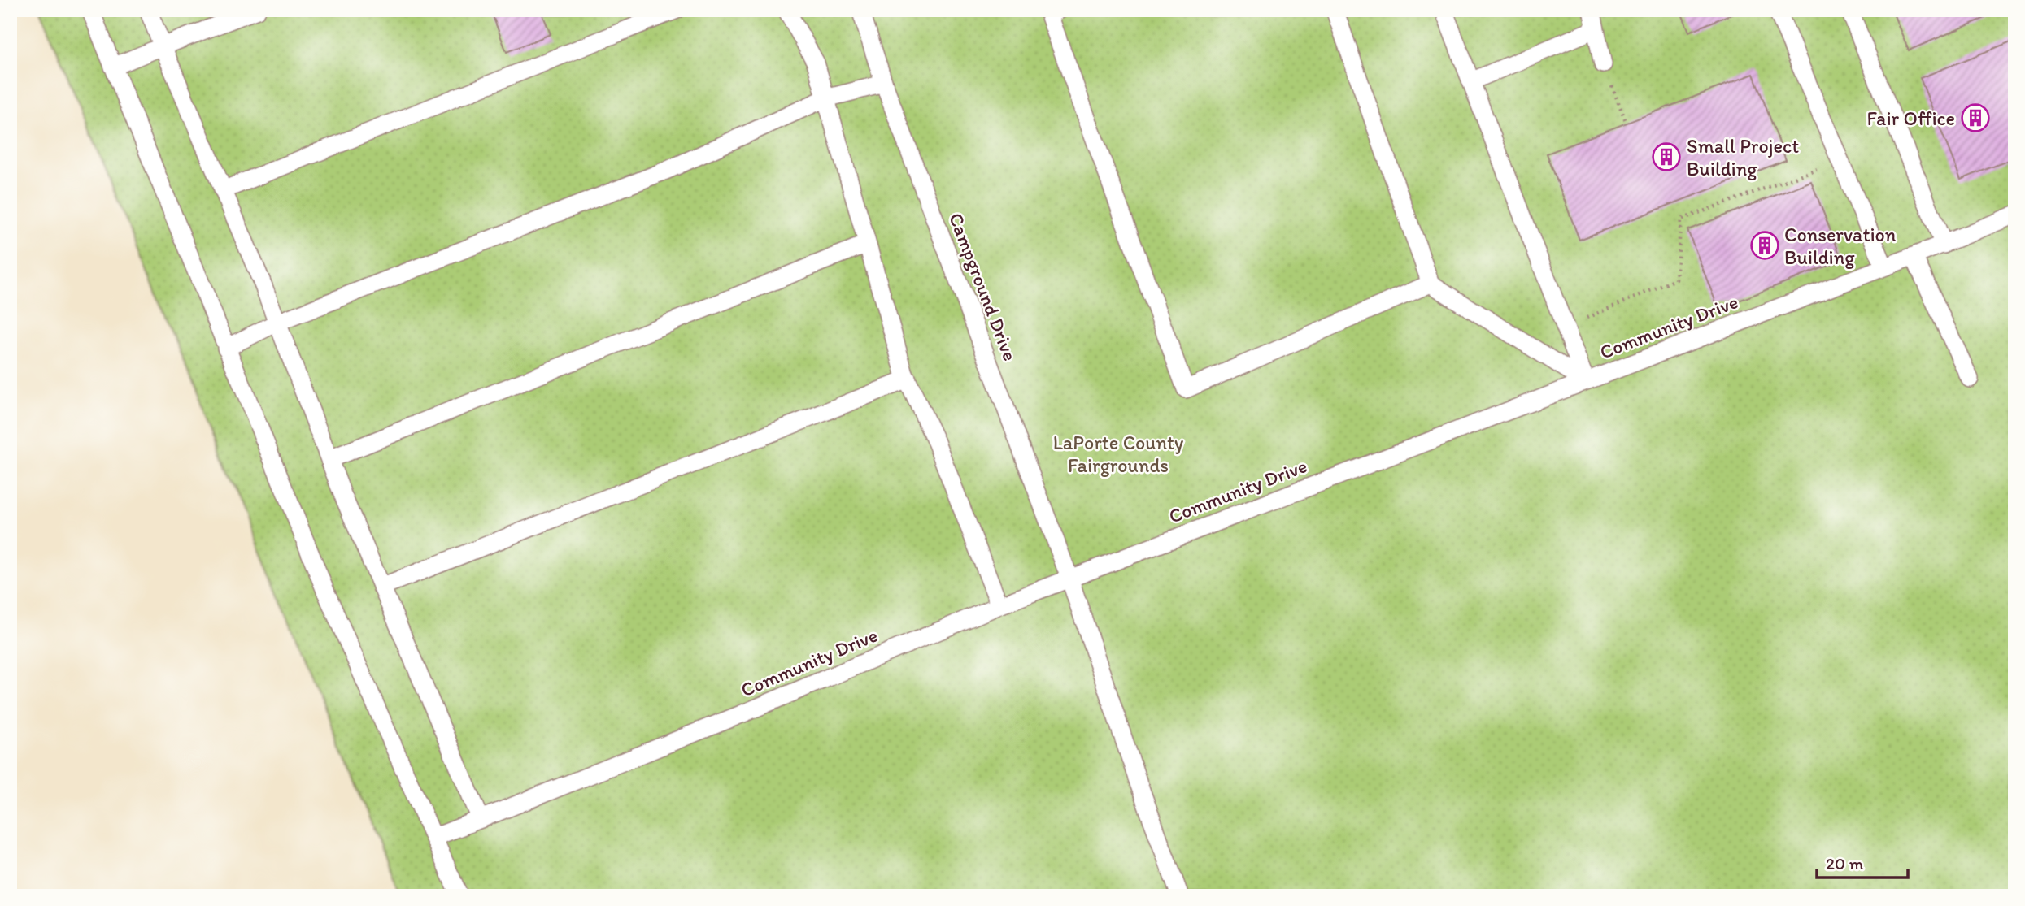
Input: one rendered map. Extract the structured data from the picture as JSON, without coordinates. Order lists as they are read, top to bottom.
{
  "streets": {
    "lane": ["Campground Drive", "Community Drive"]
  },
  "crossings": [
    ["Campground Drive", "Community Drive"]
  ],
  "parks": ["LaPorte County Fairgrounds"],
  "places": {
    "building": ["Fair Office", "Small Project Building", "Conservation Building"]
  },
  "scale_bar": "20 m"
}
